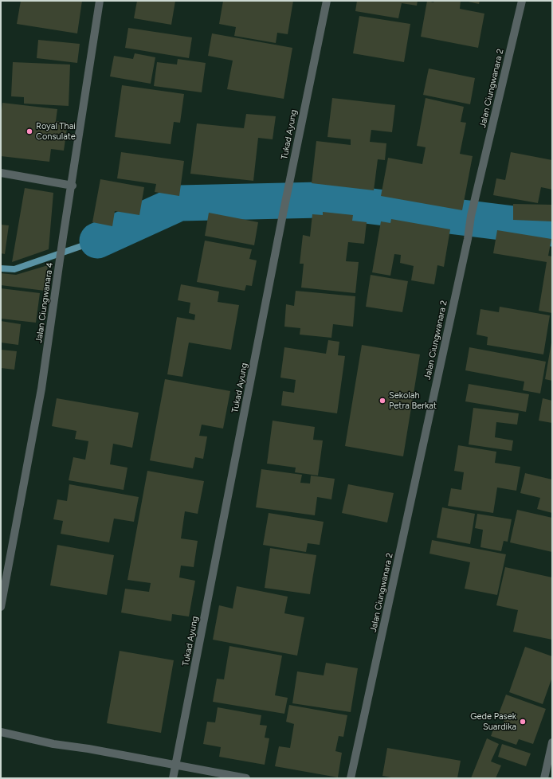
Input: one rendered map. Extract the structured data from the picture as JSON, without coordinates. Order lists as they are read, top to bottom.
{
  "streets": {
    "street": ["Jalan Ciungwanara 2", "Tukad Ayung", "Jalan Ciungwanara 4"]
  },
  "places": ["Royal Thai Consulate", "Sekolah Petra Berkat", "Gede Pasek Suardika"]
}
